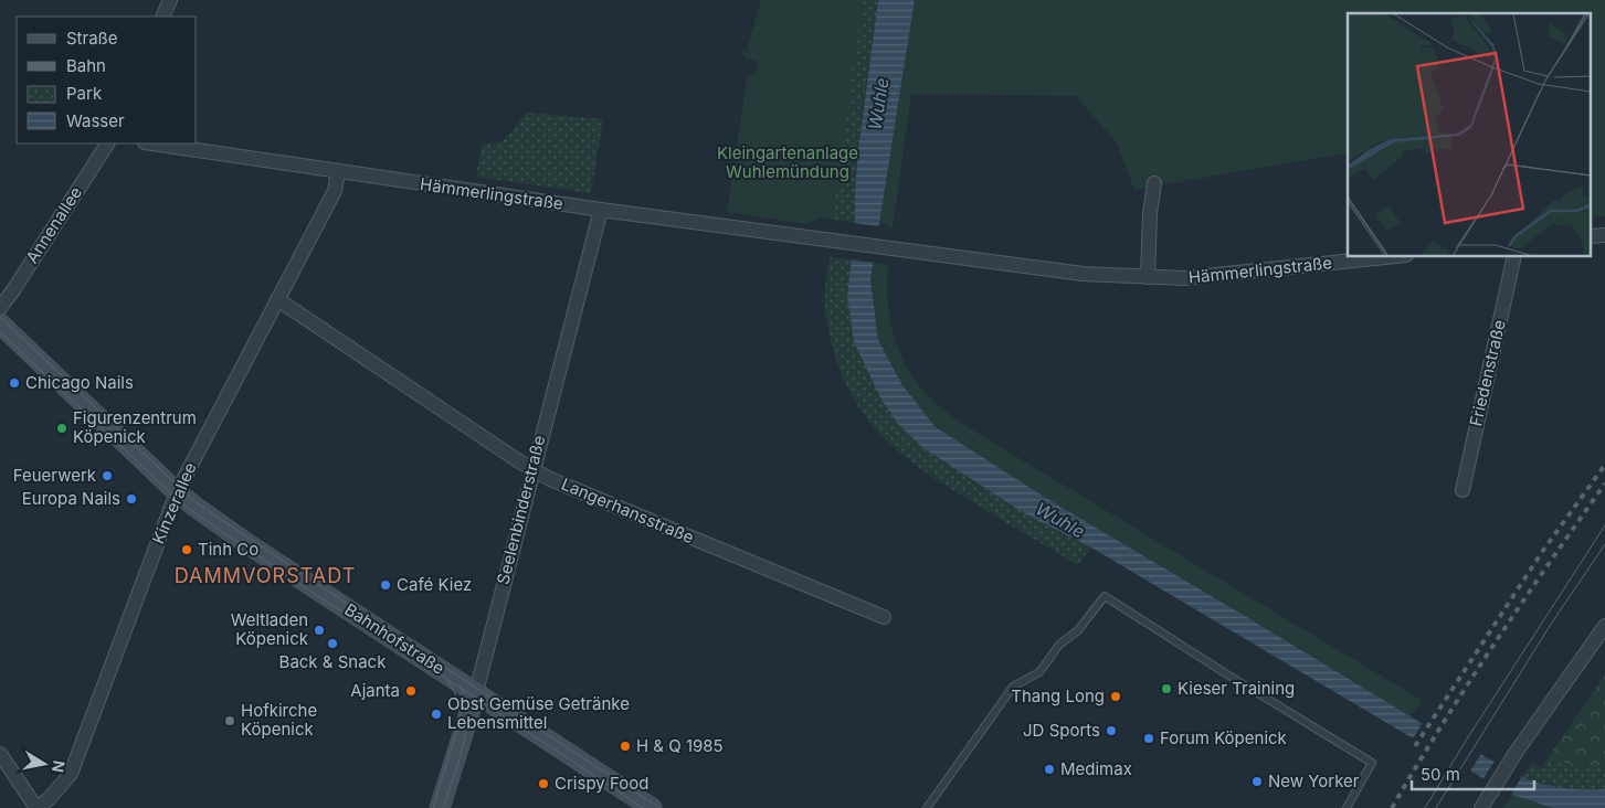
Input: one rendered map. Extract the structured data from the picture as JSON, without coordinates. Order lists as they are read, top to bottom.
{
  "streets": {
    "main road": ["Seelenbinderstraße", "Bahnhofstraße"],
    "street": [
      "Hämmerlingstraße",
      "Annenallee",
      "Friedenstraße",
      "Kinzerallee",
      "Langerhansstraße"
    ]
  },
  "crossings": [
    ["Hämmerlingstraße", "Kinzerallee"],
    ["Hämmerlingstraße", "Seelenbinderstraße"],
    ["Kinzerallee", "Langerhansstraße"],
    ["Kinzerallee", "Bahnhofstraße"],
    ["Seelenbinderstraße", "Langerhansstraße"],
    ["Seelenbinderstraße", "Bahnhofstraße"]
  ],
  "districts": ["DAMMVORSTADT"],
  "water": ["Wuhle"],
  "parks": ["Kleingartenanlage Wuhlemündung"],
  "places": [
    "Chicago Nails",
    "Figurenzentrum Köpenick",
    "Feuerwerk",
    "Europa Nails",
    "Tinh Co",
    "Café Kiez",
    "Weltladen Köpenick",
    "Back & Snack",
    "Kieser Training",
    "Ajanta",
    "Thang Long",
    "Obst Gemüse Getränke Lebensmittel",
    "Hofkirche Köpenick",
    "JD Sports",
    "Forum Köpenick",
    "H & Q 1985",
    "Medimax",
    "New Yorker",
    "Crispy Food"
  ],
  "legend": [
    "Straße",
    "Bahn",
    "Park",
    "Wasser"
  ],
  "scale_bar": "50 m",
  "north": "right"
}
